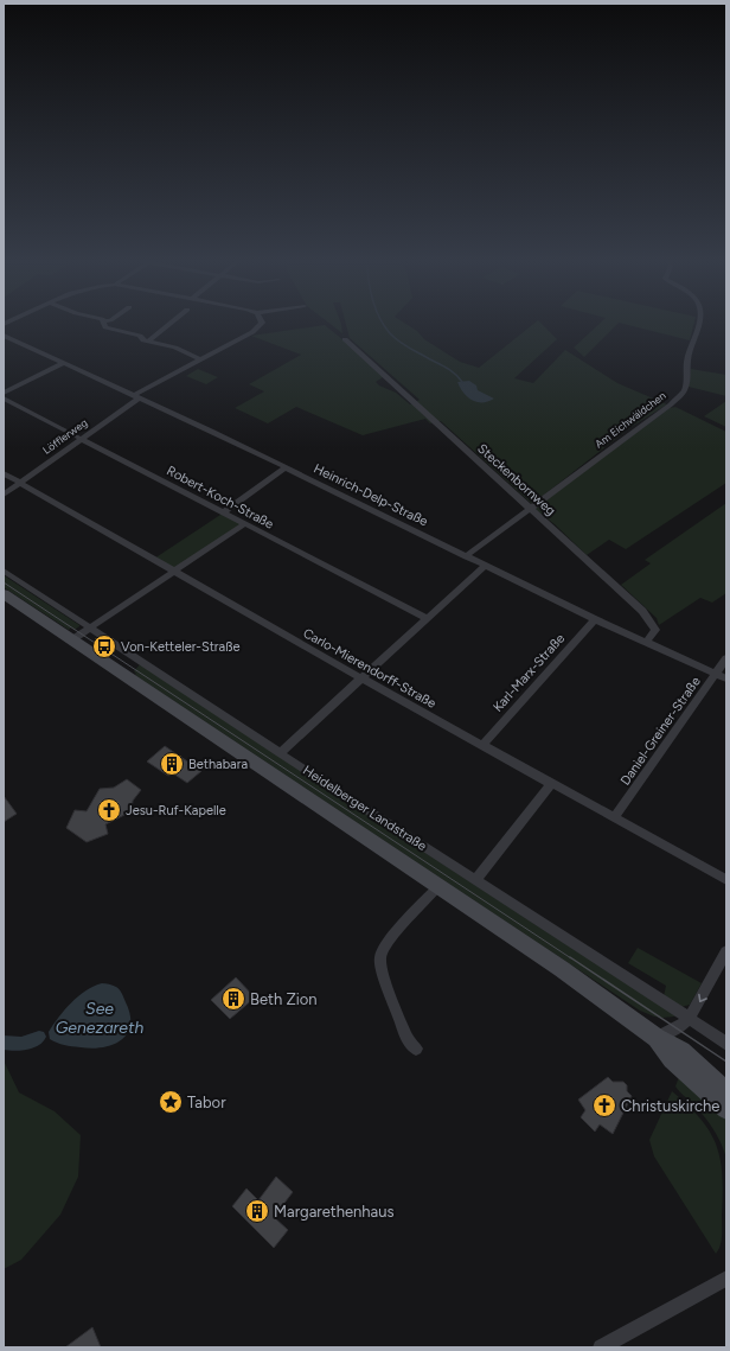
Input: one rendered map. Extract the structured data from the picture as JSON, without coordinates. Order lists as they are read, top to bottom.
{
  "streets": {
    "street": [
      "Am Eichwäldchen",
      "Löfflerweg",
      "Steckenbornweg",
      "Heinrich-Delp-Straße",
      "Robert-Koch-Straße",
      "Carlo-Mierendorff-Straße",
      "Karl-Marx-Straße",
      "Daniel-Greiner-Straße",
      "Heidelberger Landstraße"
    ]
  },
  "crossings": [
    ["Am Eichwäldchen", "Steckenbornweg"],
    ["Am Eichwäldchen", "Heinrich-Delp-Straße"],
    ["Löfflerweg", "Heinrich-Delp-Straße"],
    ["Löfflerweg", "Robert-Koch-Straße"],
    ["Löfflerweg", "Carlo-Mierendorff-Straße"],
    ["Steckenbornweg", "Heinrich-Delp-Straße"],
    ["Heinrich-Delp-Straße", "Karl-Marx-Straße"],
    ["Heinrich-Delp-Straße", "Daniel-Greiner-Straße"],
    ["Carlo-Mierendorff-Straße", "Karl-Marx-Straße"],
    ["Carlo-Mierendorff-Straße", "Daniel-Greiner-Straße"]
  ],
  "water": ["See Genezareth"],
  "places": {
    "bus stop": ["Von-Ketteler-Straße"],
    "building": ["Bethabara", "Beth Zion", "Margarethenhaus"],
    "church": ["Jesu-Ruf-Kapelle", "Christuskirche"],
    "place": ["Tabor"]
  }
}
